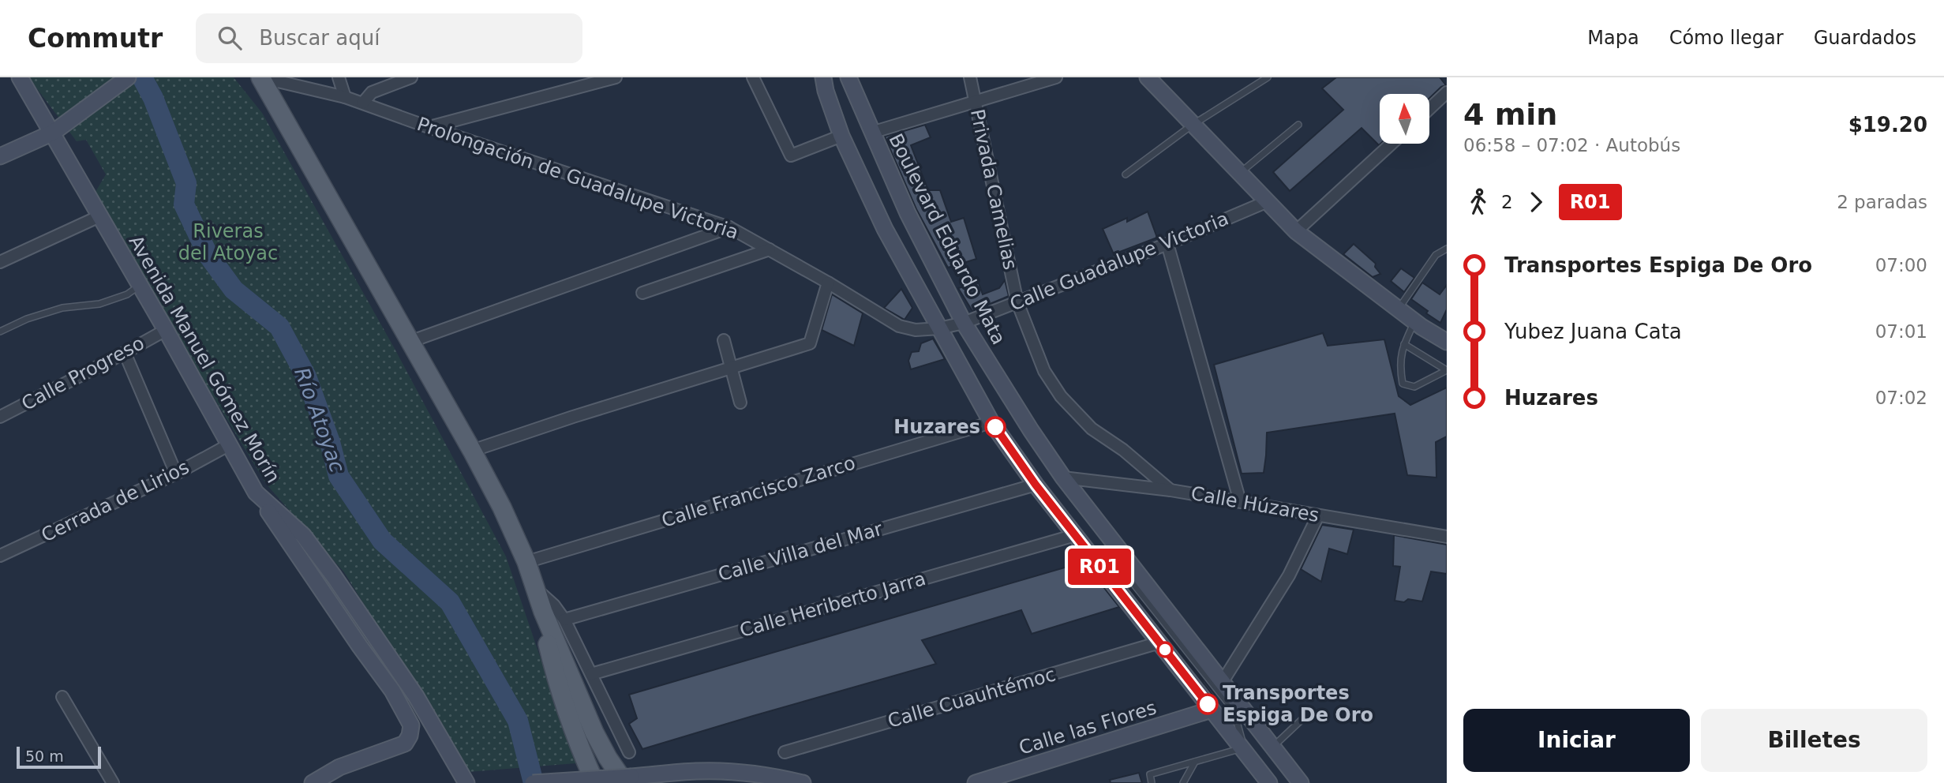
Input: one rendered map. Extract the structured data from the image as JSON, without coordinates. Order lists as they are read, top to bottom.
{
  "streets": {
    "main road": ["Boulevard Eduardo Mata", "Avenida Manuel Gómez Morín", "Calle las Flores"],
    "street": [
      "Prolongación de Guadalupe Victoria",
      "Privada Camelias",
      "Calle Guadalupe Victoria",
      "Calle Progreso",
      "Calle Francisco Zarco",
      "Cerrada de Lirios",
      "Calle Húzares",
      "Calle Villa del Mar",
      "Calle Heriberto Jarra",
      "Calle Cuauhtémoc"
    ]
  },
  "crossings": [
    ["Prolongación de Guadalupe Victoria", "Calle Guadalupe Victoria"],
    ["Privada Camelias", "Calle Guadalupe Victoria"],
    ["Privada Camelias", "Calle Húzares"],
    ["Boulevard Eduardo Mata", "Calle Guadalupe Victoria"],
    ["Boulevard Eduardo Mata", "Calle Húzares"],
    ["Avenida Manuel Gómez Morín", "Calle Progreso"],
    ["Avenida Manuel Gómez Morín", "Cerrada de Lirios"]
  ],
  "water": ["Río Atoyac"],
  "parks": ["Riveras del Atoyac"],
  "places": ["Huzares", "Transportes Espiga De Oro"],
  "lines": ["bus line R01"],
  "scale_bar": "50 m",
  "north": "top",
  "page": {
    "header": "Commutr",
    "search": "Buscar aquí",
    "nav": ["Mapa", "Cómo llegar", "Guardados"],
    "on_map": "R01",
    "heading": ["4 min", "06:58 – 07:02 · Autobús", "$19.20"],
    "legs": ["2", "R01", "2 paradas"],
    "list": [
      {
        "name": "Transportes Espiga De Oro",
        "value": "07:00"
      },
      {
        "name": "Yubez Juana Cata",
        "value": "07:01"
      },
      {
        "name": "Huzares",
        "value": "07:02"
      }
    ],
    "buttons": ["Iniciar", "Billetes"],
    "scale": "50 m"
  }
}
